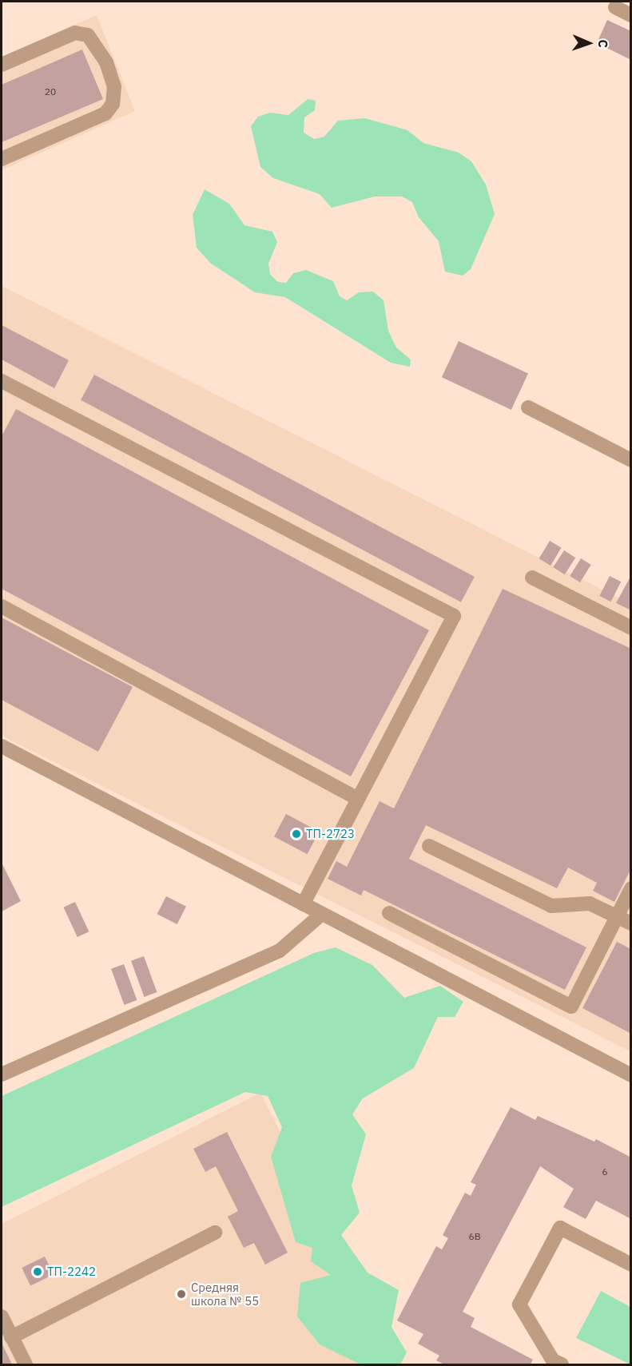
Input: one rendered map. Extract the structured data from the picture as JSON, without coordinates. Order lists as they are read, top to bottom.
{
  "places": ["ТП-2723", "ТП-2242", "Средняя школа № 55"],
  "house_numbers": ["20", "6", "6В"],
  "north": "right"
}
